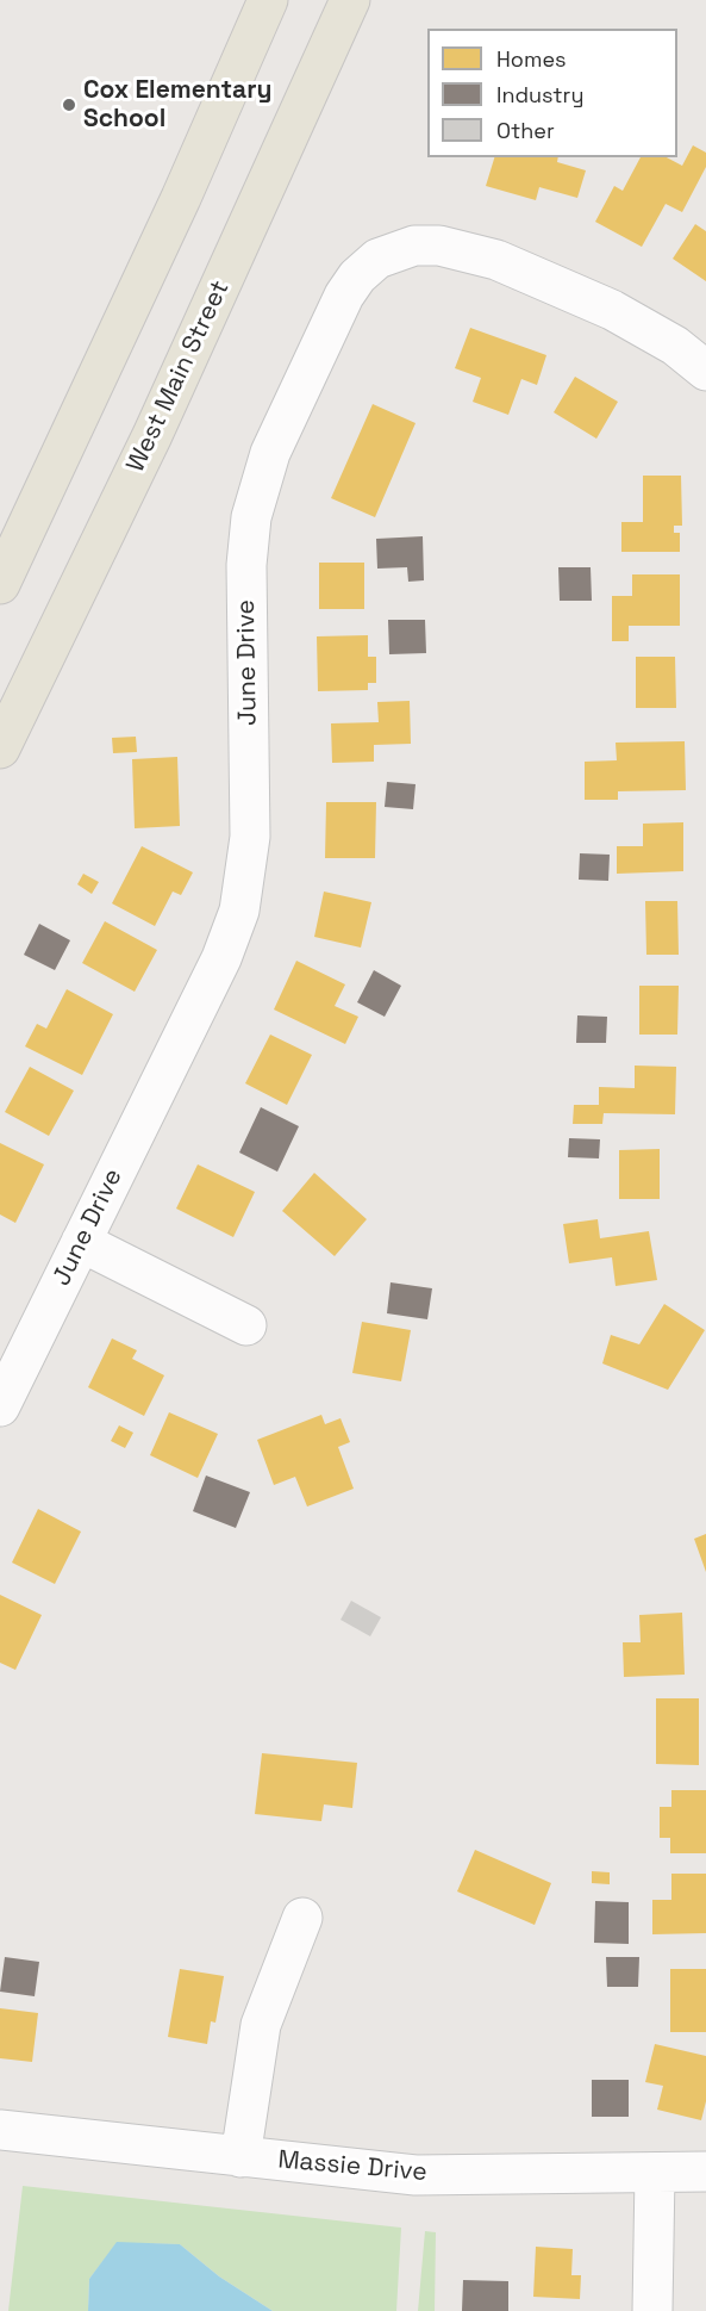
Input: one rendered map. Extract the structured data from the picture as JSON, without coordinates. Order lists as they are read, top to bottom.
{
  "streets": {
    "main road": ["West Main Street"],
    "street": ["June Drive", "Massie Drive"]
  },
  "places": ["Cox Elementary School"],
  "legend": ["Homes", "Industry", "Other"]
}
